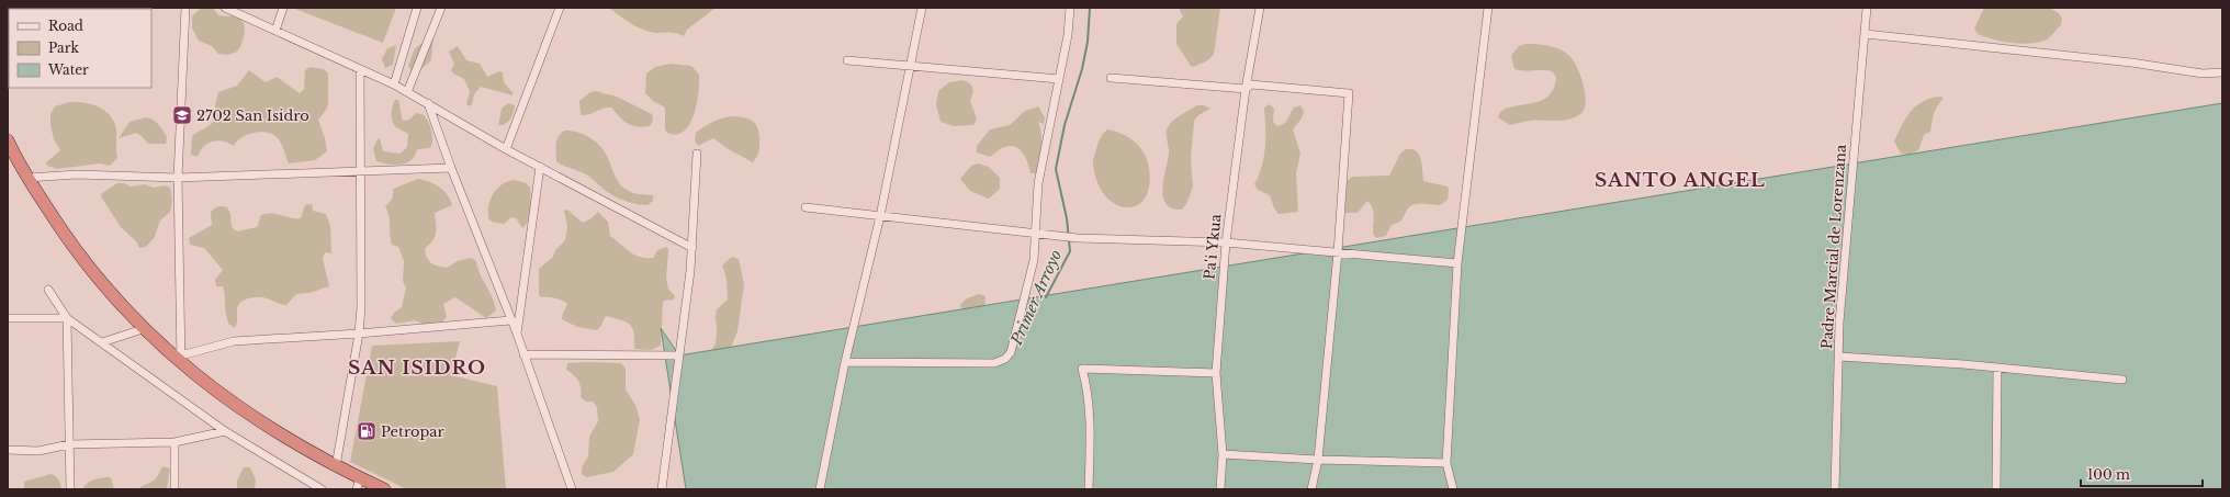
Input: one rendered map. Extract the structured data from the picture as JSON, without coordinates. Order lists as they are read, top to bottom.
{
  "streets": {
    "street": ["Pa'i Ykua", "Padre Marcial de Lorenzana"]
  },
  "districts": ["SANTO ANGEL", "SAN ISIDRO"],
  "water": ["Primer Arroyo"],
  "places": {
    "school or university": ["2702 San Isidro"],
    "fuel station": ["Petropar"]
  },
  "legend": ["Road", "Park", "Water"],
  "scale_bar": "100 m"
}
